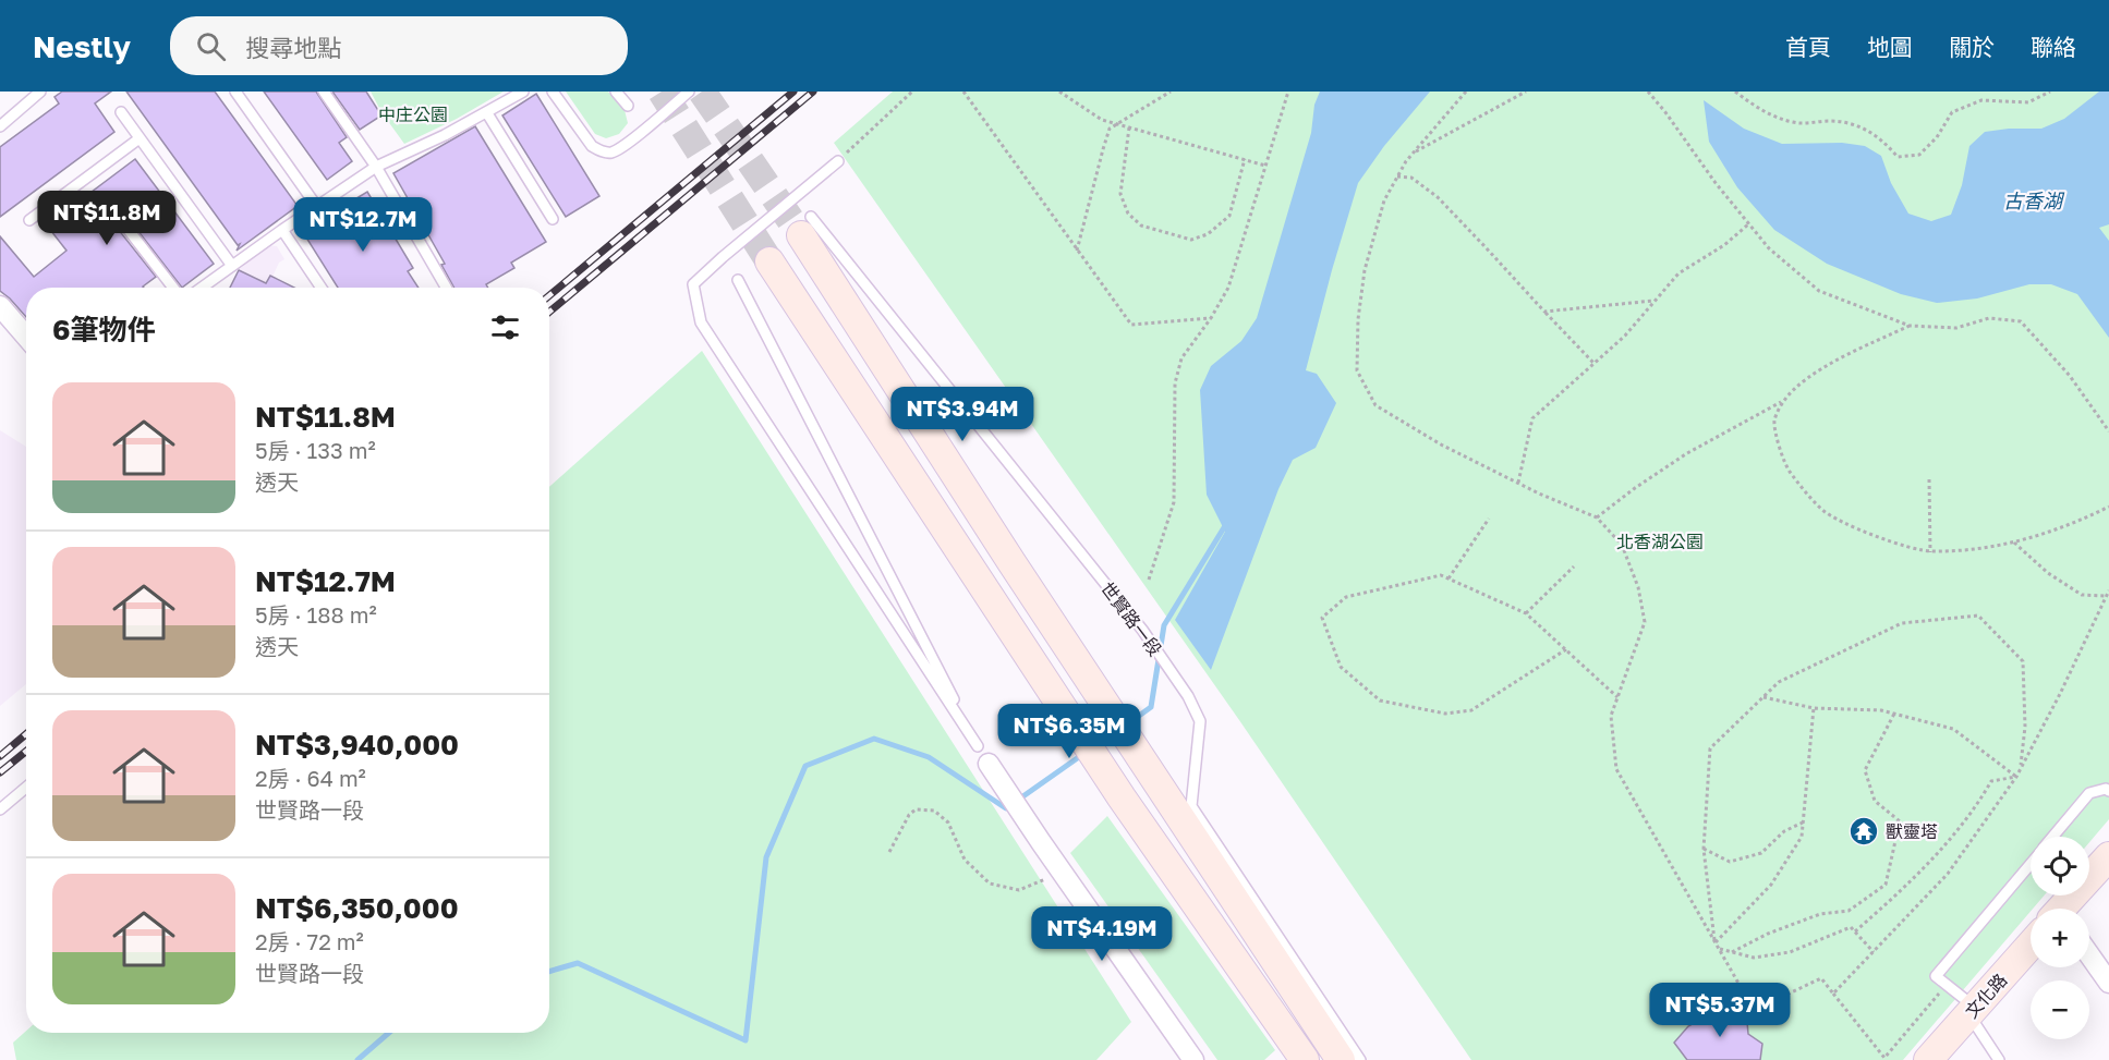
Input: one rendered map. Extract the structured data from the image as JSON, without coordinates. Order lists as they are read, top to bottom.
{
  "streets": {
    "street": ["世賢路一段", "文化路"]
  },
  "water": ["古香湖"],
  "parks": ["中庄公園", "北香湖公園"],
  "places": {
    "temple": ["獸靈塔"]
  },
  "page": {
    "header": "Nestly",
    "search": "搜尋地點",
    "nav": [
      "首頁",
      "地圖",
      "關於",
      "聯絡"
    ],
    "price": [
      "NT$11.8M",
      "NT$12.7M",
      "NT$3.94M",
      "NT$6.35M",
      "NT$4.19M",
      "NT$5.37M"
    ],
    "heading": "6筆物件",
    "list": [
      {
        "name": "NT$11.8M",
        "note": "5房 · 133 m² · 透天"
      },
      {
        "name": "NT$12.7M",
        "note": "5房 · 188 m² · 透天"
      },
      {
        "name": "NT$3,940,000",
        "note": "2房 · 64 m² · 世賢路一段"
      },
      {
        "name": "NT$6,350,000",
        "note": "2房 · 72 m² · 世賢路一段"
      }
    ],
    "map_buttons": ["+", "−"]
  }
}
